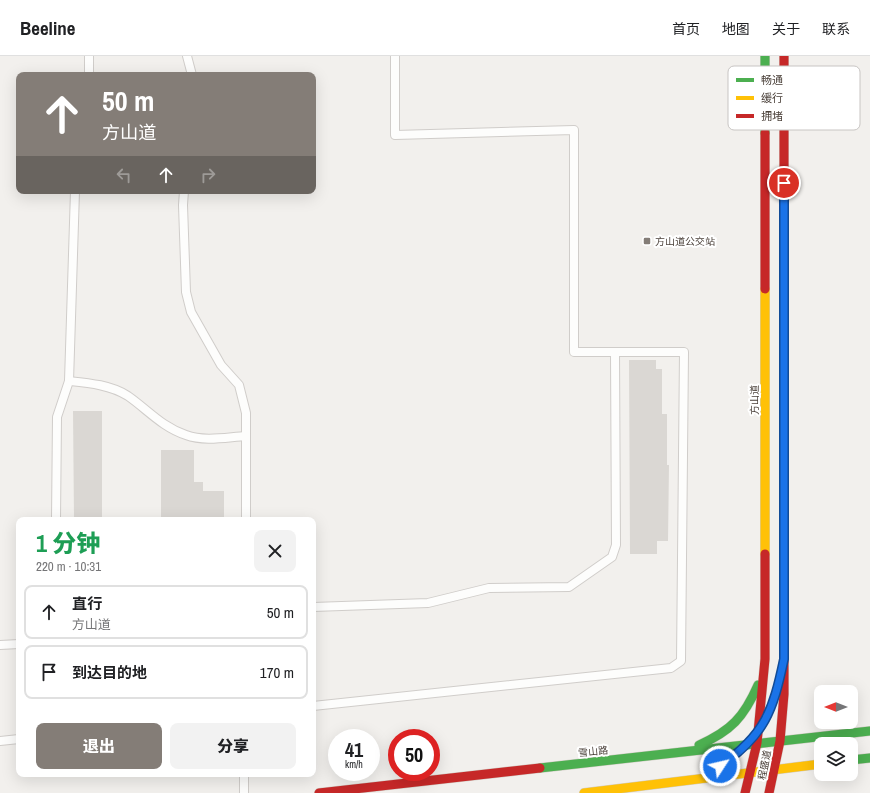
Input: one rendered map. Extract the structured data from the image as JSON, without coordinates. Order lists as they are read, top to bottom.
{
  "streets": {
    "main road": ["方山道", "雪山路", "程盛道"]
  },
  "crossings": [
    ["方山道", "雪山路"],
    ["方山道", "程盛道"],
    ["雪山路", "程盛道"]
  ],
  "places": {
    "transit": ["方山道公交站"]
  },
  "legend": ["畅通", "缓行", "拥堵"],
  "north": "left",
  "page": {
    "header": "Beeline",
    "nav": [
      "首页",
      "地图",
      "关于",
      "联系"
    ],
    "turn": ["50 m", "方山道"],
    "heading": ["1 分钟", "220 m · 10:31"],
    "list": [
      {
        "name": "直行",
        "note": "方山道",
        "value": "50 m"
      },
      {
        "name": "到达目的地",
        "value": "170 m"
      }
    ],
    "buttons": ["退出", "分享"],
    "speed": "41 km/h",
    "limit": "50"
  }
}
